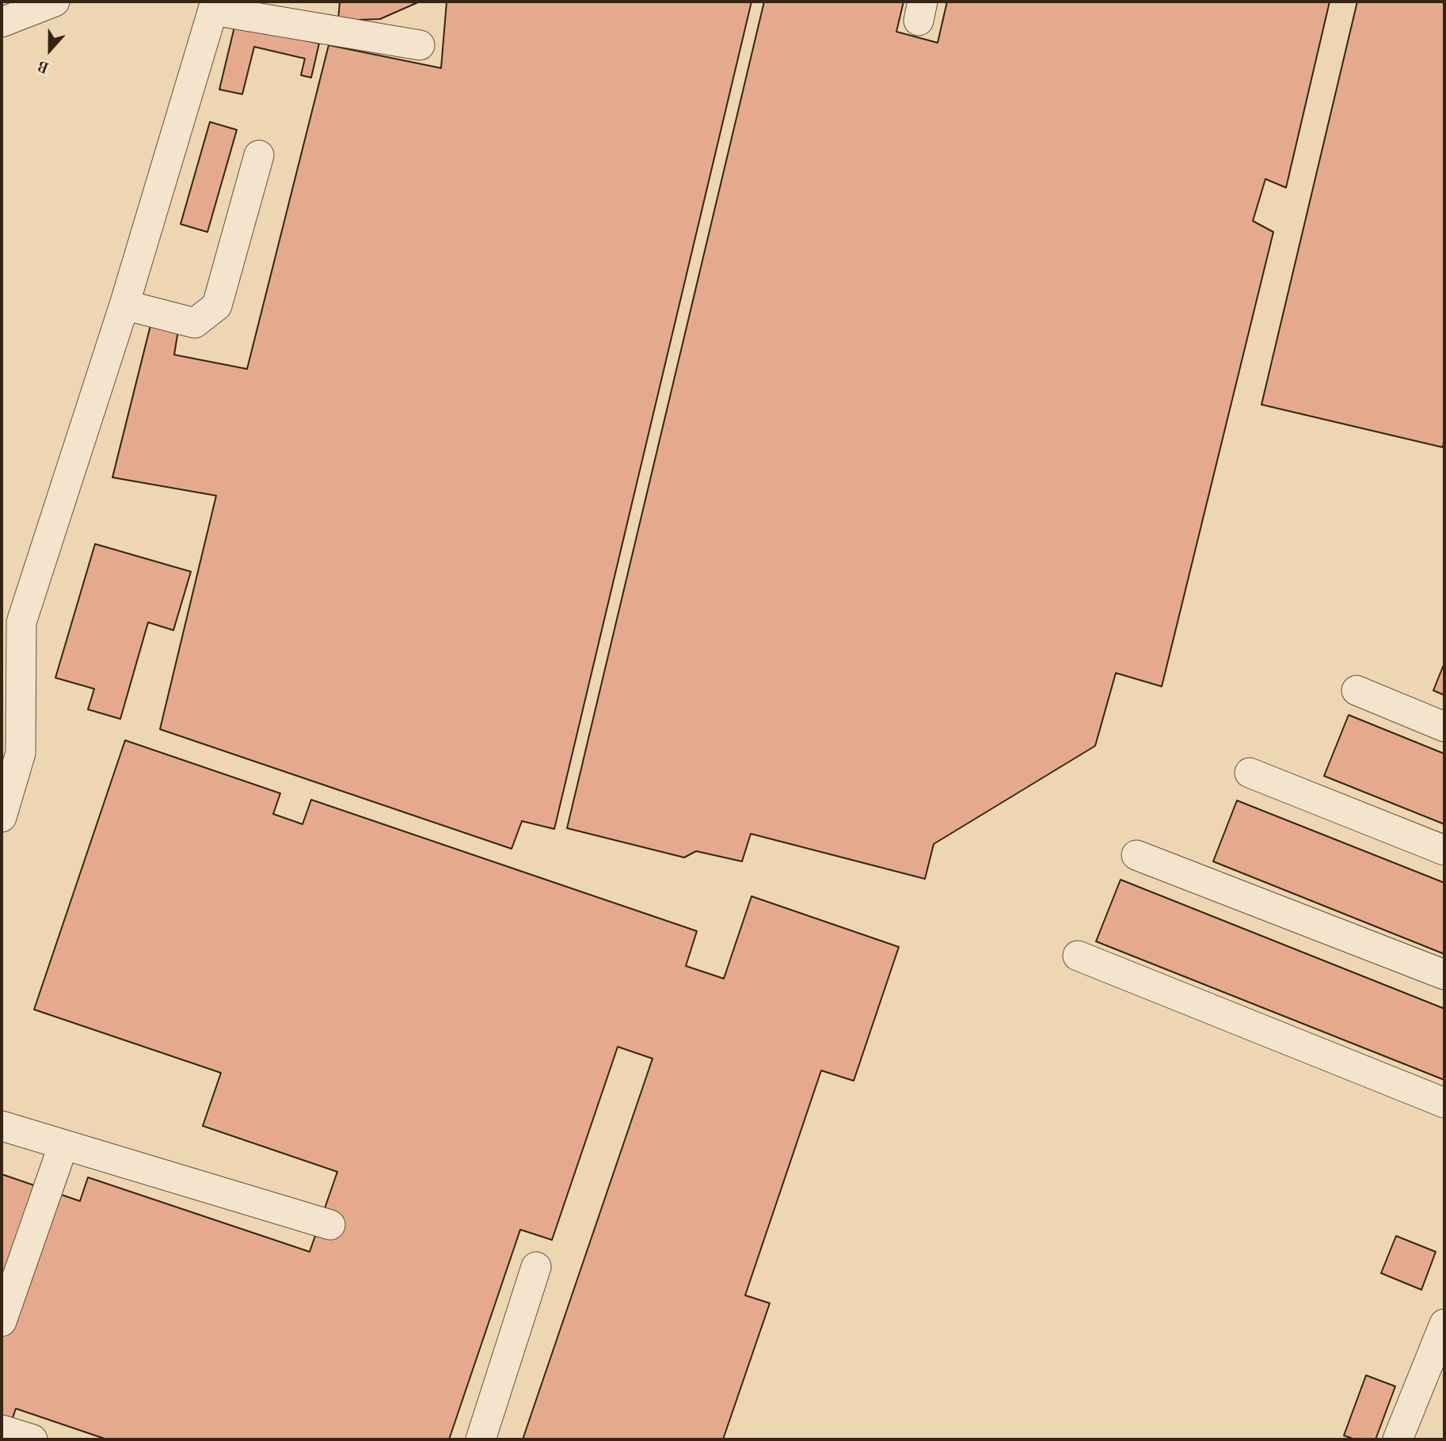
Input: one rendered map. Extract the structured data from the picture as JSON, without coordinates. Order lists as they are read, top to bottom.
{
  "north": "bottom"
}
